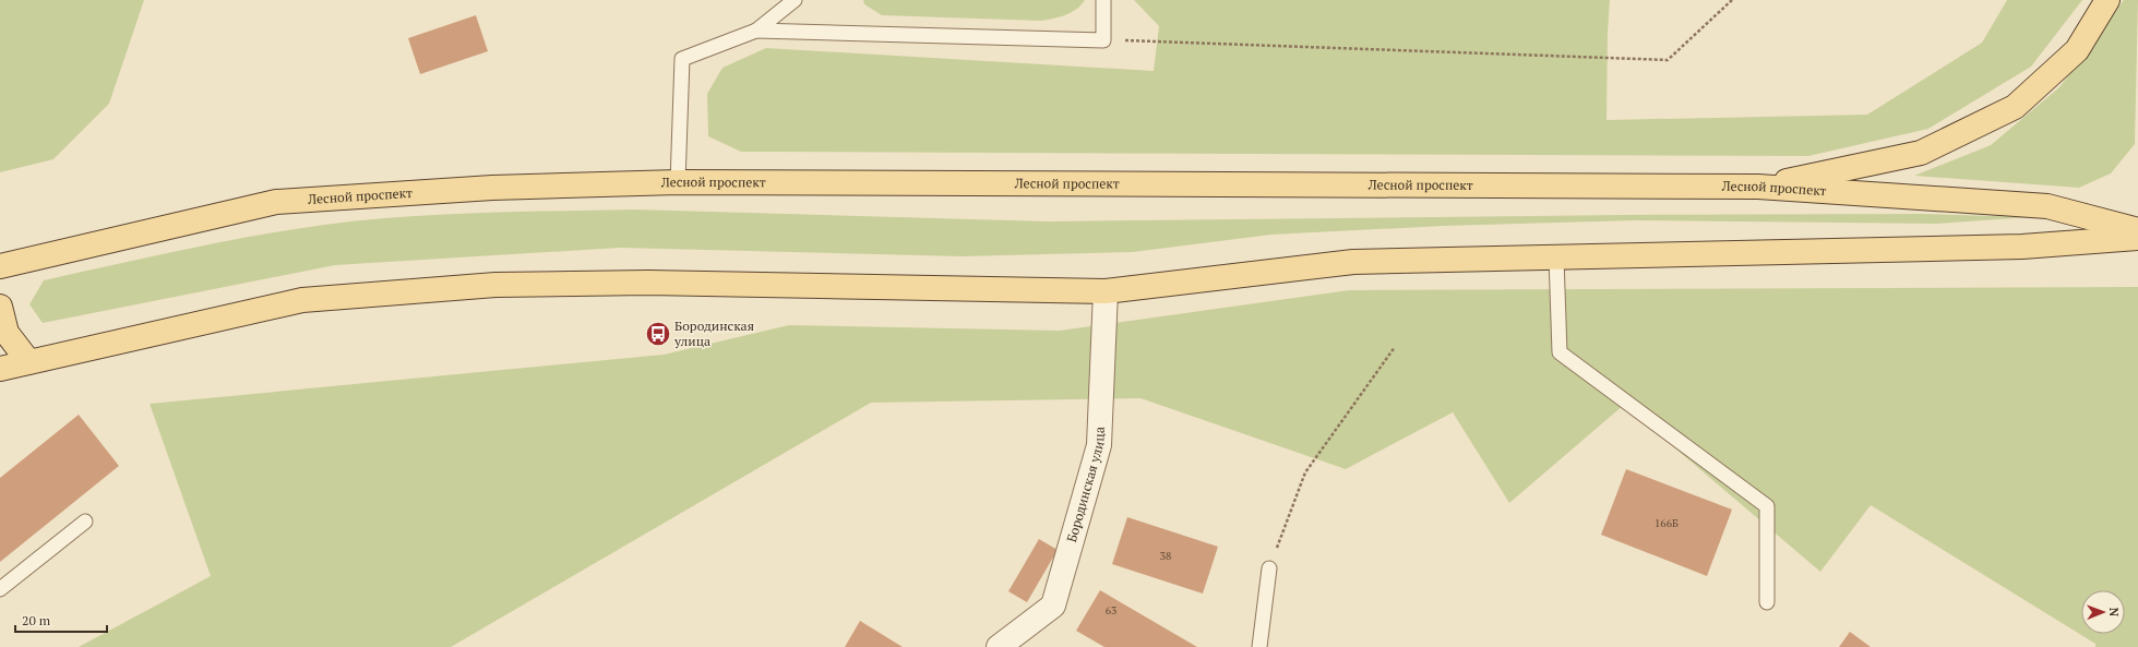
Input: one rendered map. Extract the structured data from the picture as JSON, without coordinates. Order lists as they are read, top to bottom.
{
  "streets": {
    "main road": ["Лесной проспект"],
    "street": ["Бородинская улица"]
  },
  "places": {
    "bus stop": ["Бородинская улица"]
  },
  "house_numbers": ["166Б", "38", "63"],
  "scale_bar": "20 m",
  "north": "right"
}
